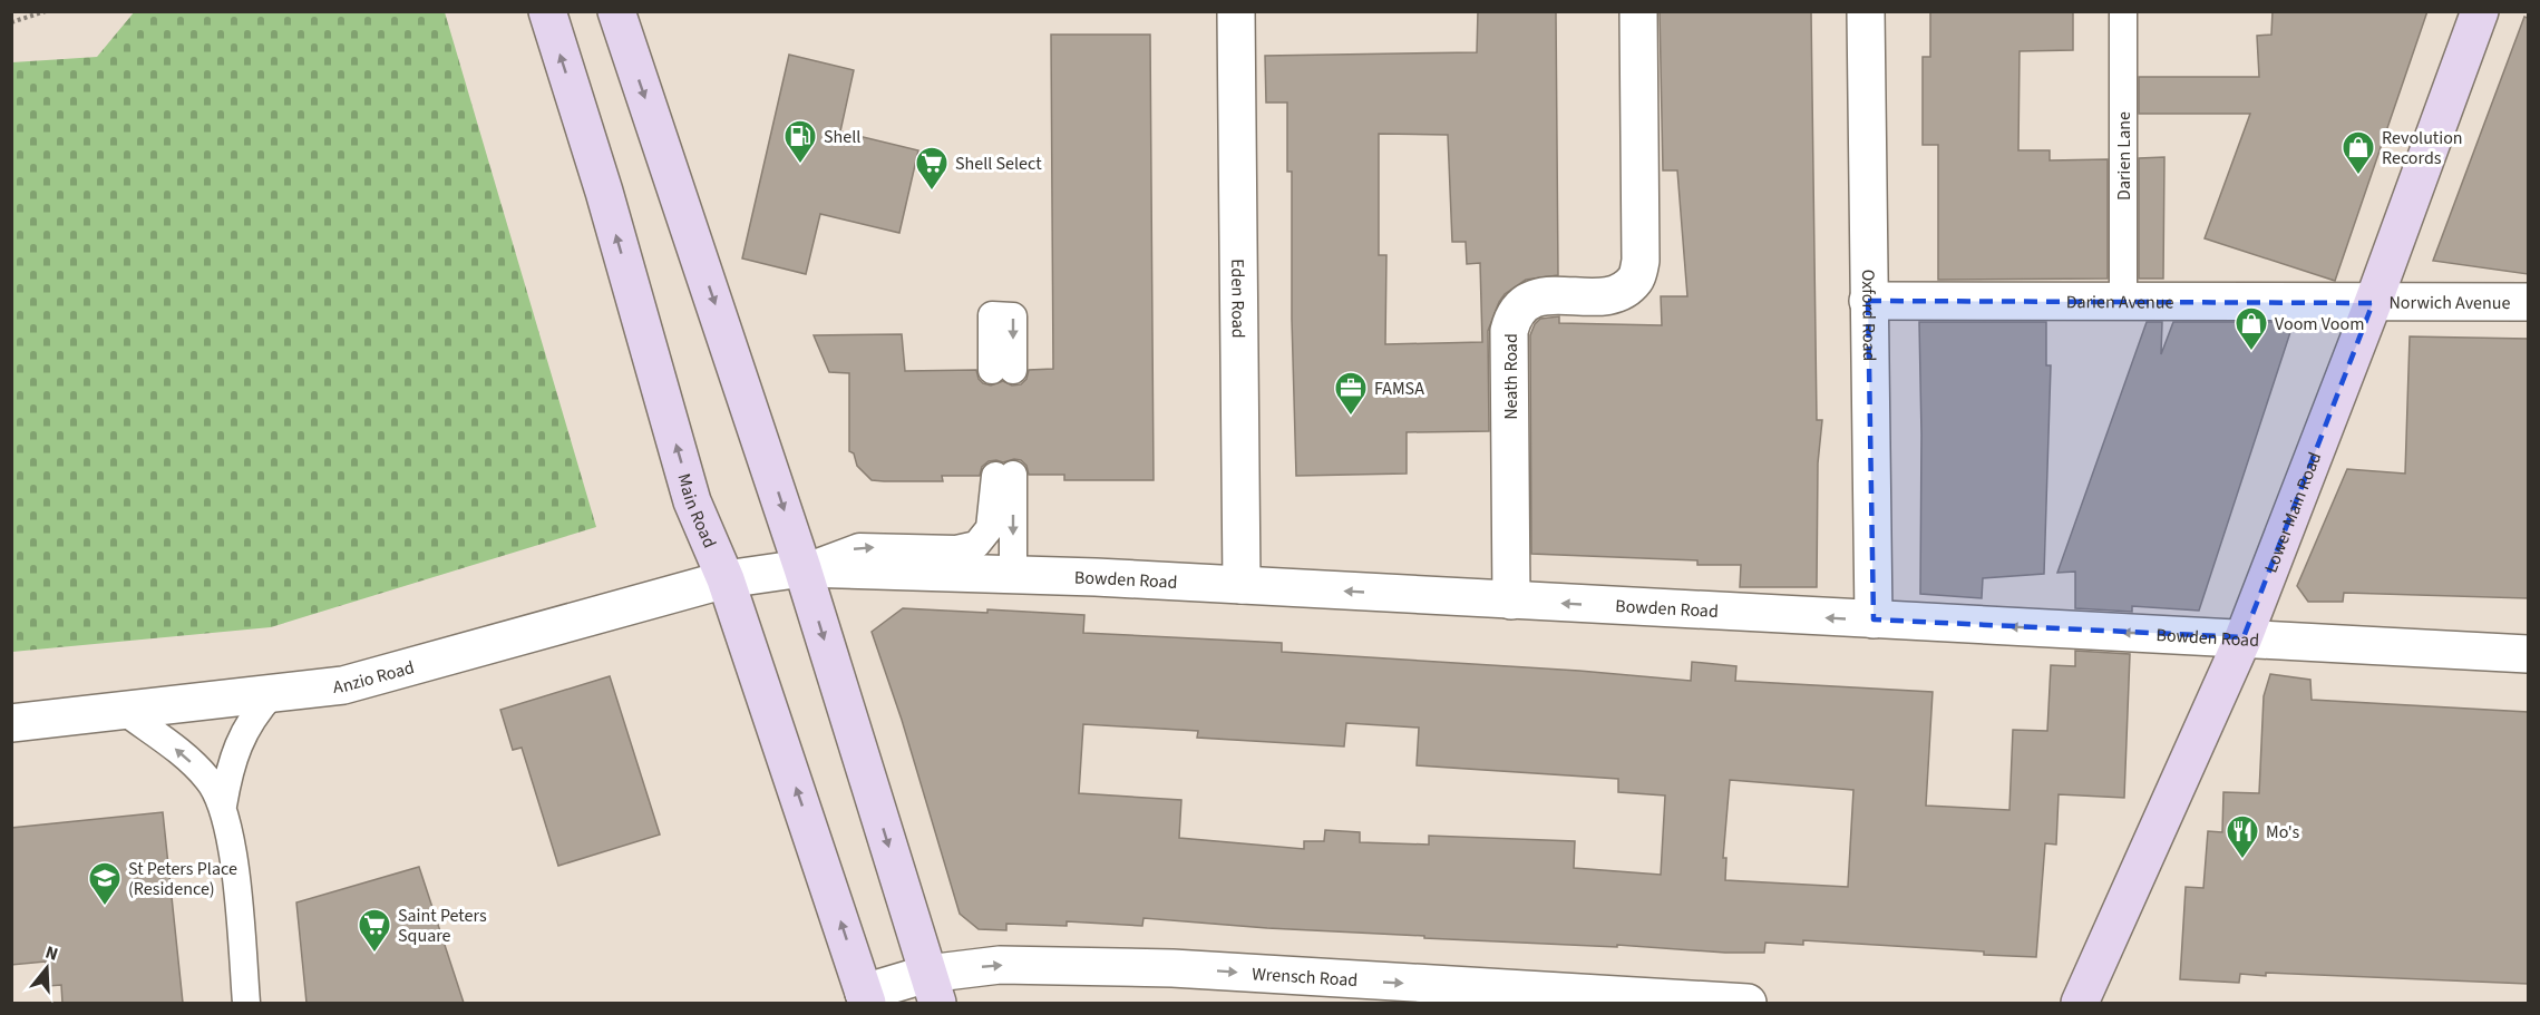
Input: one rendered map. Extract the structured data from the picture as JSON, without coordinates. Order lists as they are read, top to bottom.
{
  "streets": {
    "main road": ["Main Road", "Lower Main Road"],
    "street": [
      "Eden Road",
      "Darien Avenue",
      "Norwich Avenue",
      "Oxford Road",
      "Neath Road",
      "Bowden Road",
      "Anzio Road",
      "Wrensch Road"
    ],
    "lane": ["Darien Lane"]
  },
  "crossings": [
    ["Darien Lane", "Darien Avenue"],
    ["Eden Road", "Bowden Road"],
    ["Darien Avenue", "Norwich Avenue"],
    ["Darien Avenue", "Oxford Road"],
    ["Darien Avenue", "Lower Main Road"],
    ["Norwich Avenue", "Lower Main Road"],
    ["Oxford Road", "Bowden Road"],
    ["Neath Road", "Bowden Road"],
    ["Main Road", "Anzio Road"],
    ["Main Road", "Wrensch Road"],
    ["Lower Main Road", "Bowden Road"],
    ["Bowden Road", "Anzio Road"]
  ],
  "one_way": ["Bowden Road", "Wrensch Road"],
  "places": {
    "fuel station": ["Shell"],
    "shop": ["Revolution Records", "Voom Voom"],
    "supermarket": ["Shell Select", "Saint Peters Square"],
    "office": ["FAMSA"],
    "restaurant": ["Mo's"],
    "school or university": ["St Peters Place (Residence)"]
  },
  "north": "top"
}
